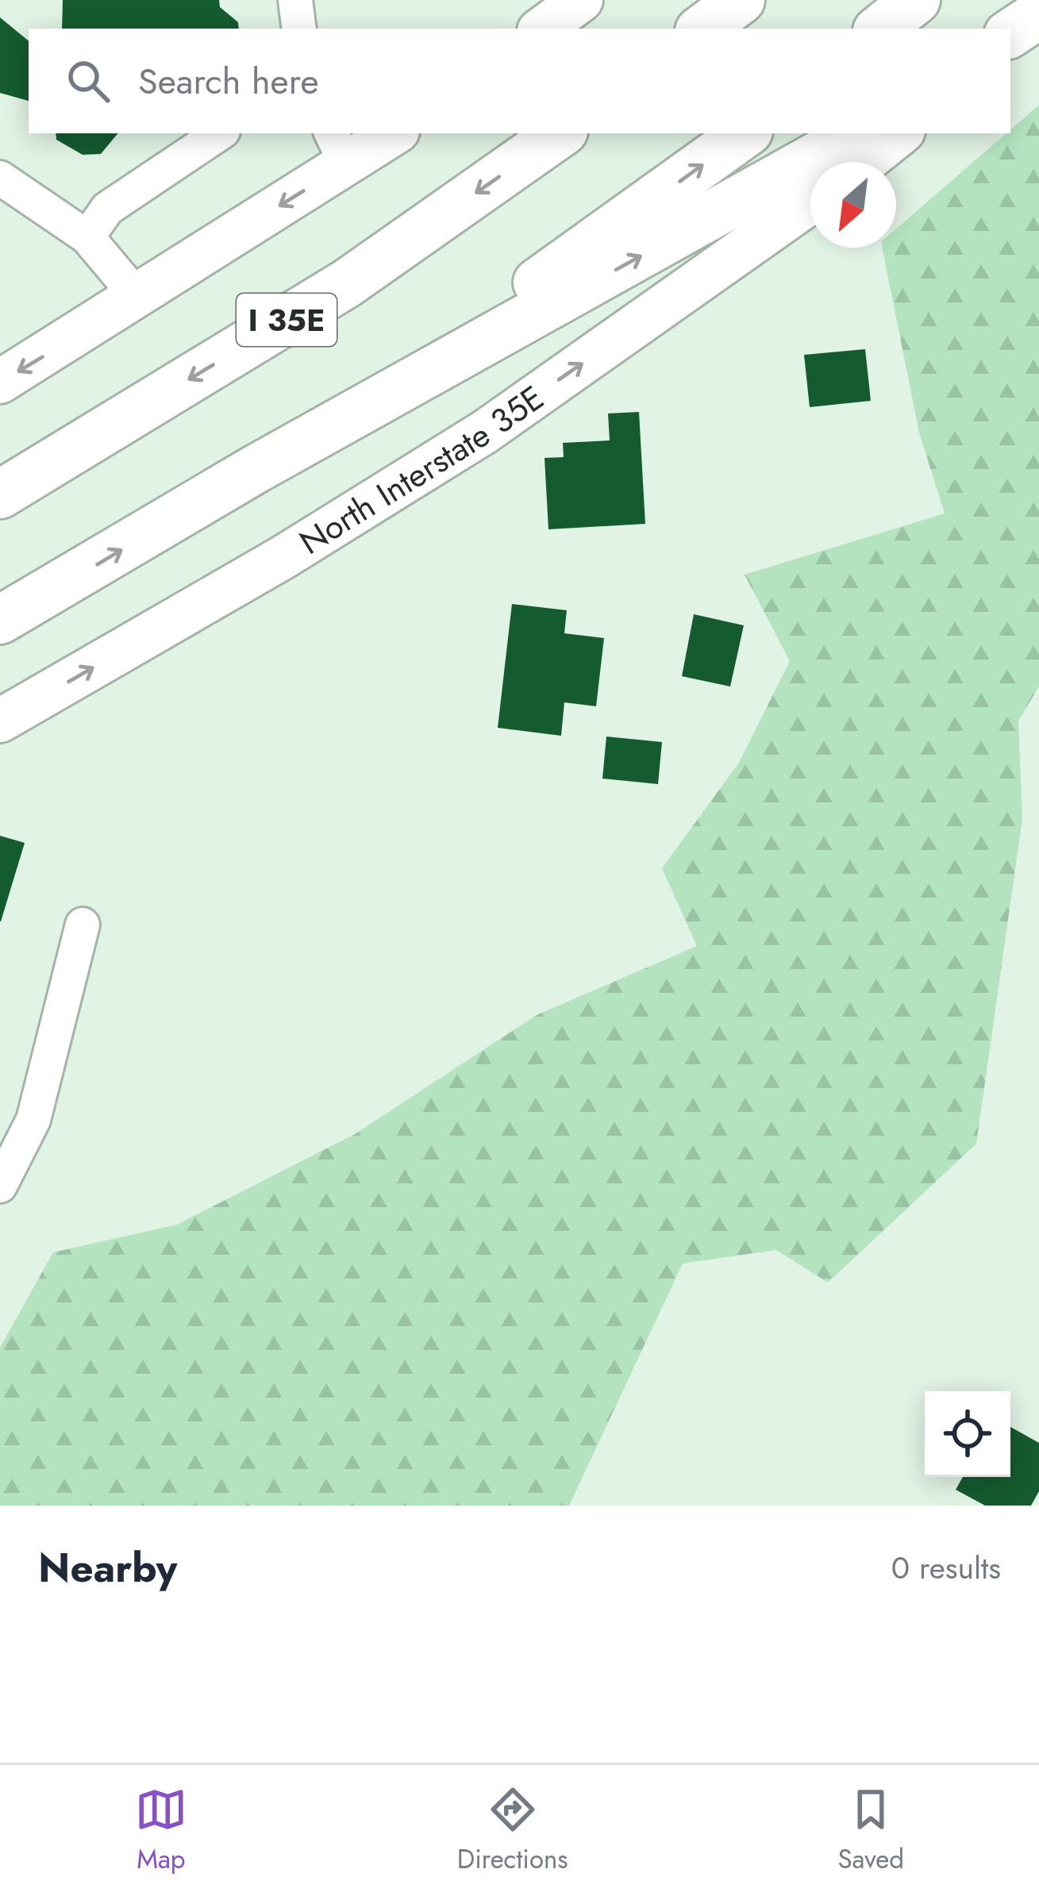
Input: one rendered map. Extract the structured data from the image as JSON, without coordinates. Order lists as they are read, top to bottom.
{
  "streets": {
    "highway": ["I 35E"],
    "main road": ["North Interstate 35E"]
  },
  "north": "bottom left",
  "page": {
    "search": "Search here",
    "heading": ["Nearby", "0 results"],
    "nav": ["Map", "Directions", "Saved"]
  }
}
